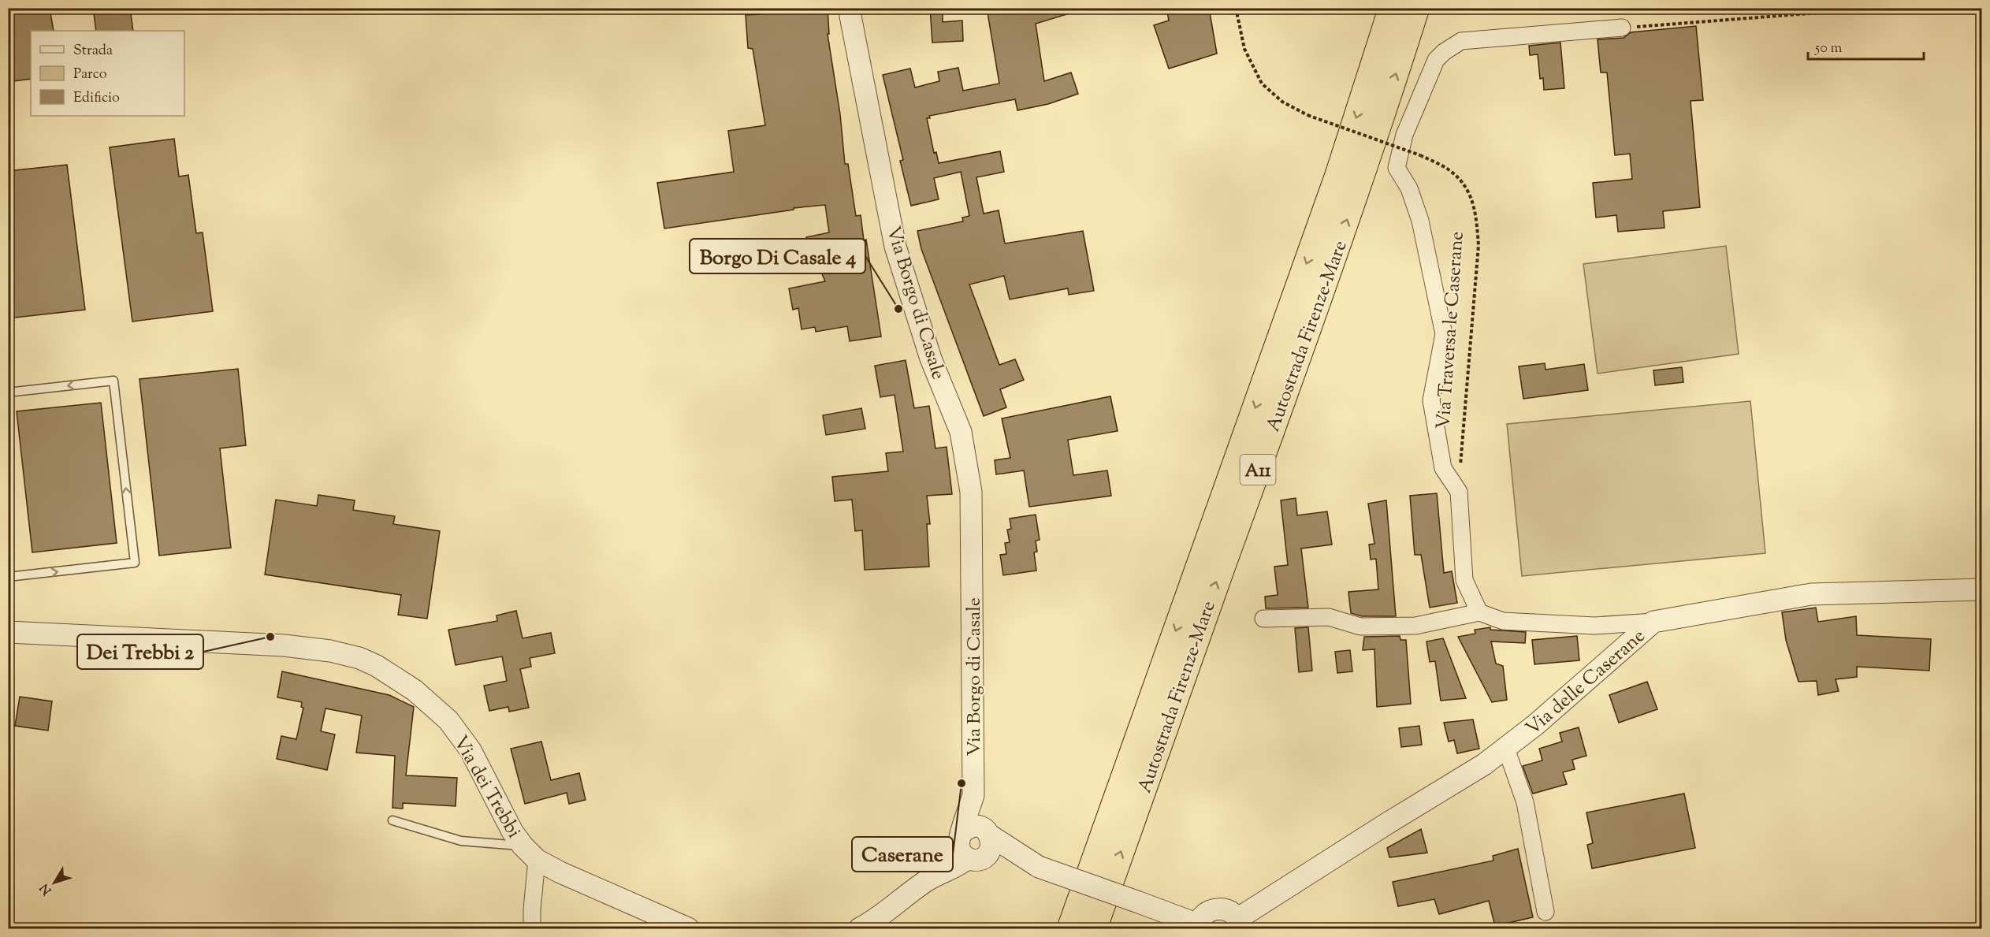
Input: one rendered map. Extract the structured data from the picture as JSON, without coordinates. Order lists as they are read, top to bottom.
{
  "streets": {
    "highway": ["Autostrada Firenze-Mare", "A11"],
    "street": ["Via Borgo di Casale", "Via delle Caserane", "Via dei Trebbi"],
    "path": ["Via Traversa le Caserane"]
  },
  "places": ["Borgo Di Casale 4", "Dei Trebbi 2", "Caserane"],
  "legend": ["Strada", "Parco", "Edificio"],
  "scale_bar": "50 m",
  "north": "bottom left"
}
